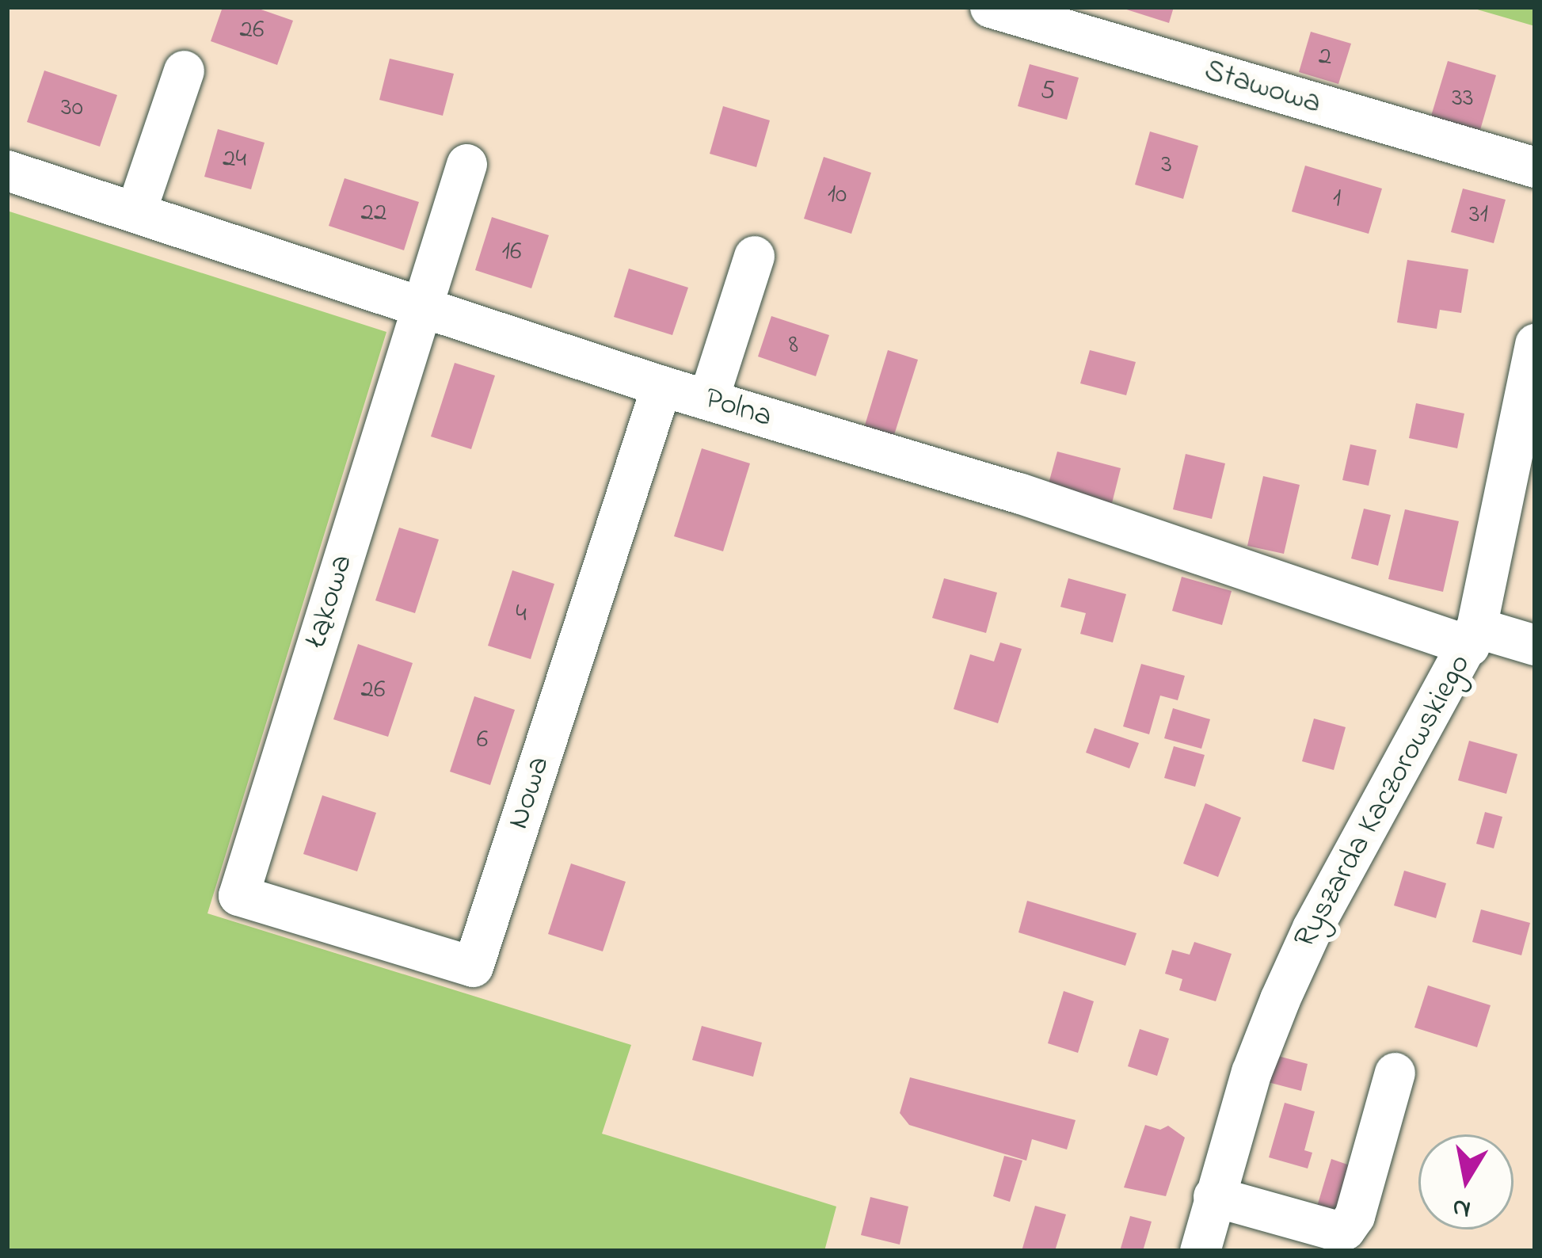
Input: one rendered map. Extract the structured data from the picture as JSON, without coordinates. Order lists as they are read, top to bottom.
{
  "streets": {
    "street": [
      "Stawowa",
      "Polna",
      "Łąkowa",
      "Nowa",
      "Ryszarda Kaczorowskiego"
    ]
  },
  "crossings": [
    ["Polna", "Łąkowa"],
    ["Polna", "Nowa"],
    ["Polna", "Ryszarda Kaczorowskiego"],
    ["Łąkowa", "Nowa"]
  ],
  "house_numbers": [
    "26",
    "2",
    "5",
    "33",
    "30",
    "24",
    "3",
    "10",
    "1",
    "22",
    "31",
    "16",
    "8",
    "4",
    "26",
    "6"
  ],
  "north": "bottom"
}
